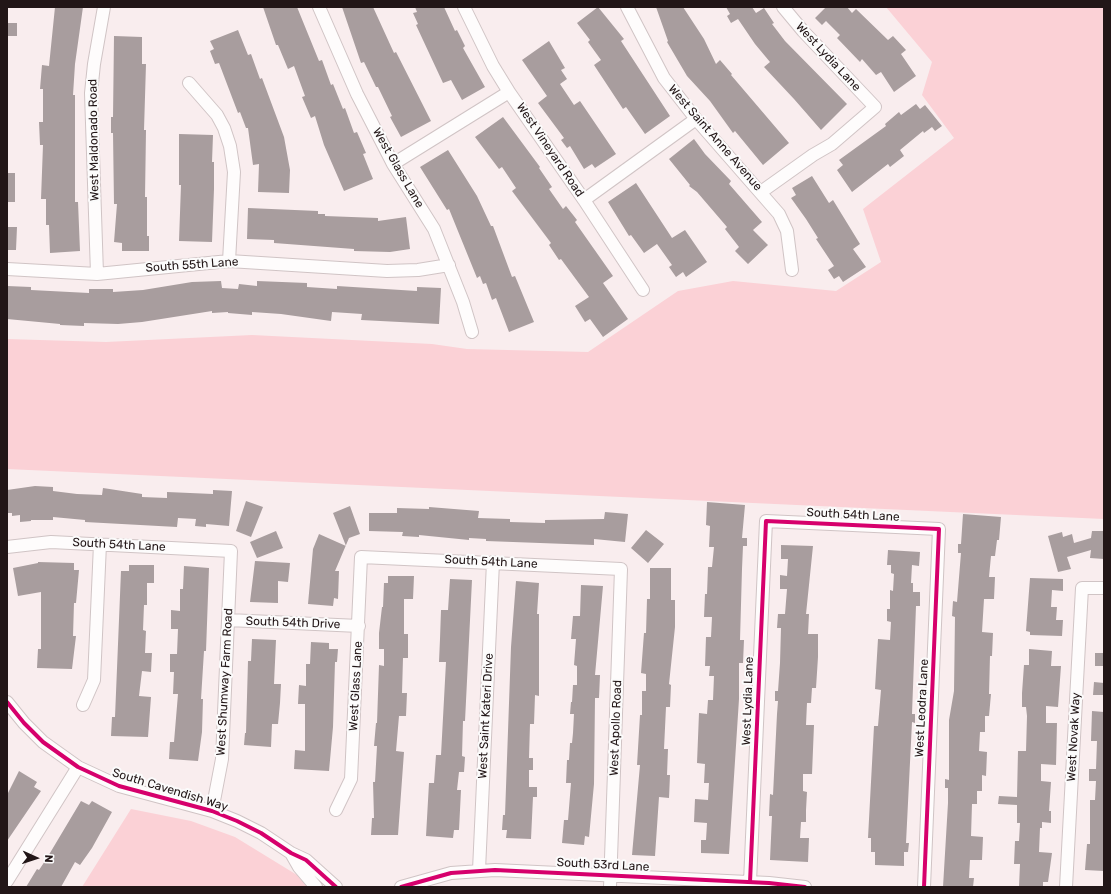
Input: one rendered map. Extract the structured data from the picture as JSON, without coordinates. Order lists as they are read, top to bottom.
{
  "streets": {
    "street": [
      "West Lydia Lane",
      "West Saint Anne Avenue",
      "West Maldonado Road",
      "West Vineyard Road",
      "West Glass Lane",
      "South 55th Lane",
      "South 54th Lane",
      "South 54th Drive",
      "West Shumway Farm Road",
      "West Leodra Lane",
      "West Saint Kateri Drive",
      "West Apollo Road",
      "West Novak Way",
      "South Cavendish Way",
      "South 53rd Lane"
    ]
  },
  "crossings": [
    ["West Lydia Lane", "West Saint Anne Avenue"],
    ["West Lydia Lane", "South 54th Lane"],
    ["West Lydia Lane", "South 53rd Lane"],
    ["West Maldonado Road", "South 55th Lane"],
    ["West Glass Lane", "South 55th Lane"],
    ["West Glass Lane", "South 54th Lane"],
    ["West Glass Lane", "South 54th Drive"],
    ["South 54th Lane", "West Shumway Farm Road"],
    ["South 54th Lane", "West Leodra Lane"],
    ["South 54th Lane", "West Saint Kateri Drive"],
    ["South 54th Lane", "West Apollo Road"],
    ["South 54th Drive", "West Shumway Farm Road"],
    ["West Shumway Farm Road", "South Cavendish Way"],
    ["West Saint Kateri Drive", "South 53rd Lane"],
    ["West Apollo Road", "South 53rd Lane"]
  ],
  "north": "right"
}
